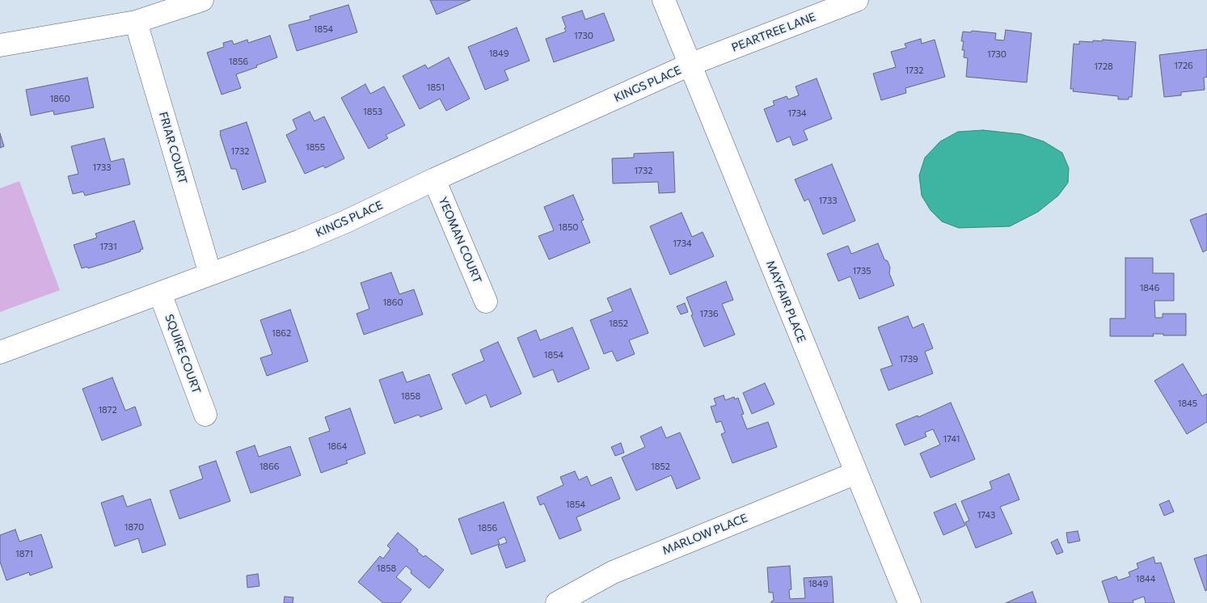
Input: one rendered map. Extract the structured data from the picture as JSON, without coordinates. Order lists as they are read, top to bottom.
{
  "streets": {
    "street": [
      "PEARTREE LANE",
      "KINGS PLACE",
      "FRIAR COURT",
      "YEOMAN COURT",
      "MAYFAIR PLACE",
      "SQUIRE COURT",
      "MARLOW PLACE"
    ]
  },
  "crossings": [
    ["PEARTREE LANE", "KINGS PLACE"],
    ["PEARTREE LANE", "MAYFAIR PLACE"],
    ["KINGS PLACE", "FRIAR COURT"],
    ["KINGS PLACE", "YEOMAN COURT"],
    ["KINGS PLACE", "MAYFAIR PLACE"],
    ["KINGS PLACE", "SQUIRE COURT"],
    ["MAYFAIR PLACE", "MARLOW PLACE"]
  ],
  "house_numbers": [
    "1854",
    "1730",
    "1849",
    "1730",
    "1856",
    "1726",
    "1728",
    "1732",
    "1851",
    "1860",
    "1853",
    "1734",
    "1855",
    "1732",
    "1733",
    "1732",
    "1733",
    "1850",
    "1734",
    "1731",
    "1735",
    "1846",
    "1860",
    "1736",
    "1852",
    "1862",
    "1854",
    "1739",
    "1858",
    "1845",
    "1872",
    "1741",
    "1864",
    "1866",
    "1852",
    "1854",
    "1743",
    "1870",
    "1856",
    "1871",
    "1858",
    "1844",
    "1849"
  ]
}
